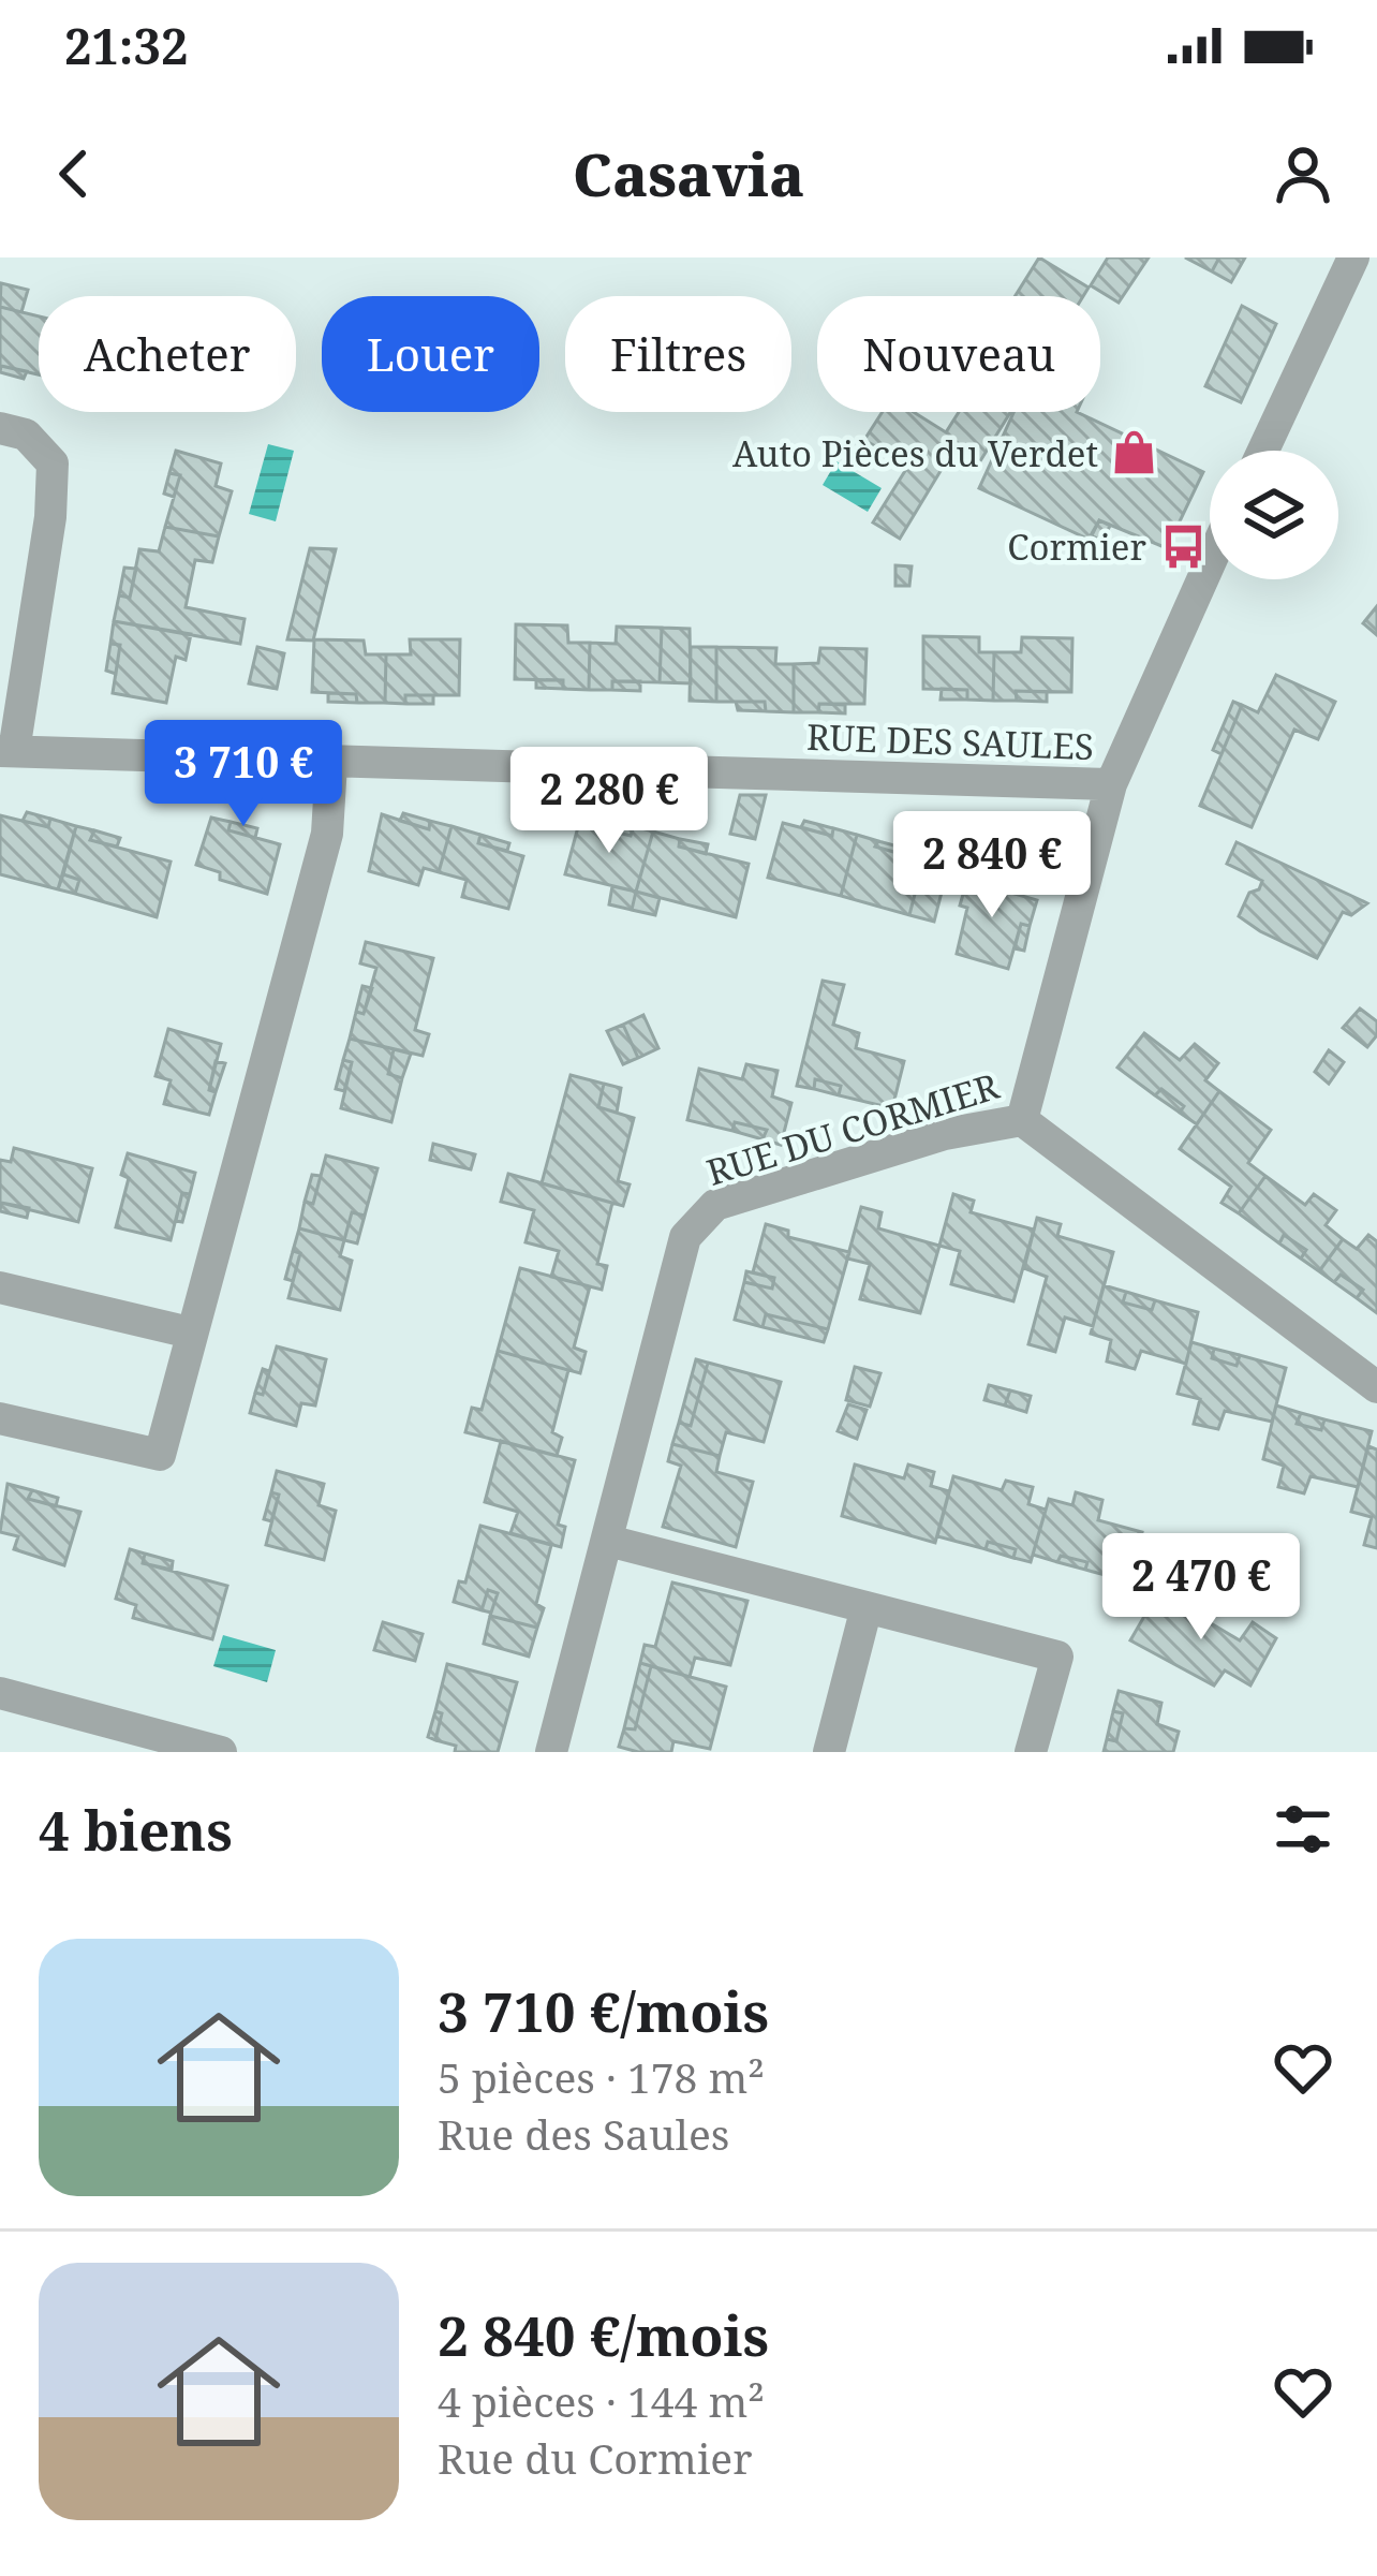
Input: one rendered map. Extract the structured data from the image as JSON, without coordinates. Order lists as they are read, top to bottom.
{
  "streets": {
    "street": ["RUE DES SAULES", "RUE DU CORMIER"]
  },
  "crossings": [
    ["RUE DES SAULES", "RUE DU CORMIER"]
  ],
  "places": {
    "shop": ["Auto Pièces du Verdet"],
    "bus stop": ["Cormier"]
  },
  "page": {
    "status": "21:32",
    "header": "Casavia",
    "chip": [
      "Acheter",
      "Louer",
      "Filtres",
      "Nouveau"
    ],
    "price": [
      "3 710 €",
      "2 280 €",
      "2 840 €",
      "2 470 €"
    ],
    "heading": "4 biens",
    "list": [
      {
        "name": "3 710 €/mois",
        "note": "5 pièces · 178 m² · Rue des Saules"
      },
      {
        "name": "2 840 €/mois",
        "note": "4 pièces · 144 m² · Rue du Cormier"
      }
    ]
  }
}
